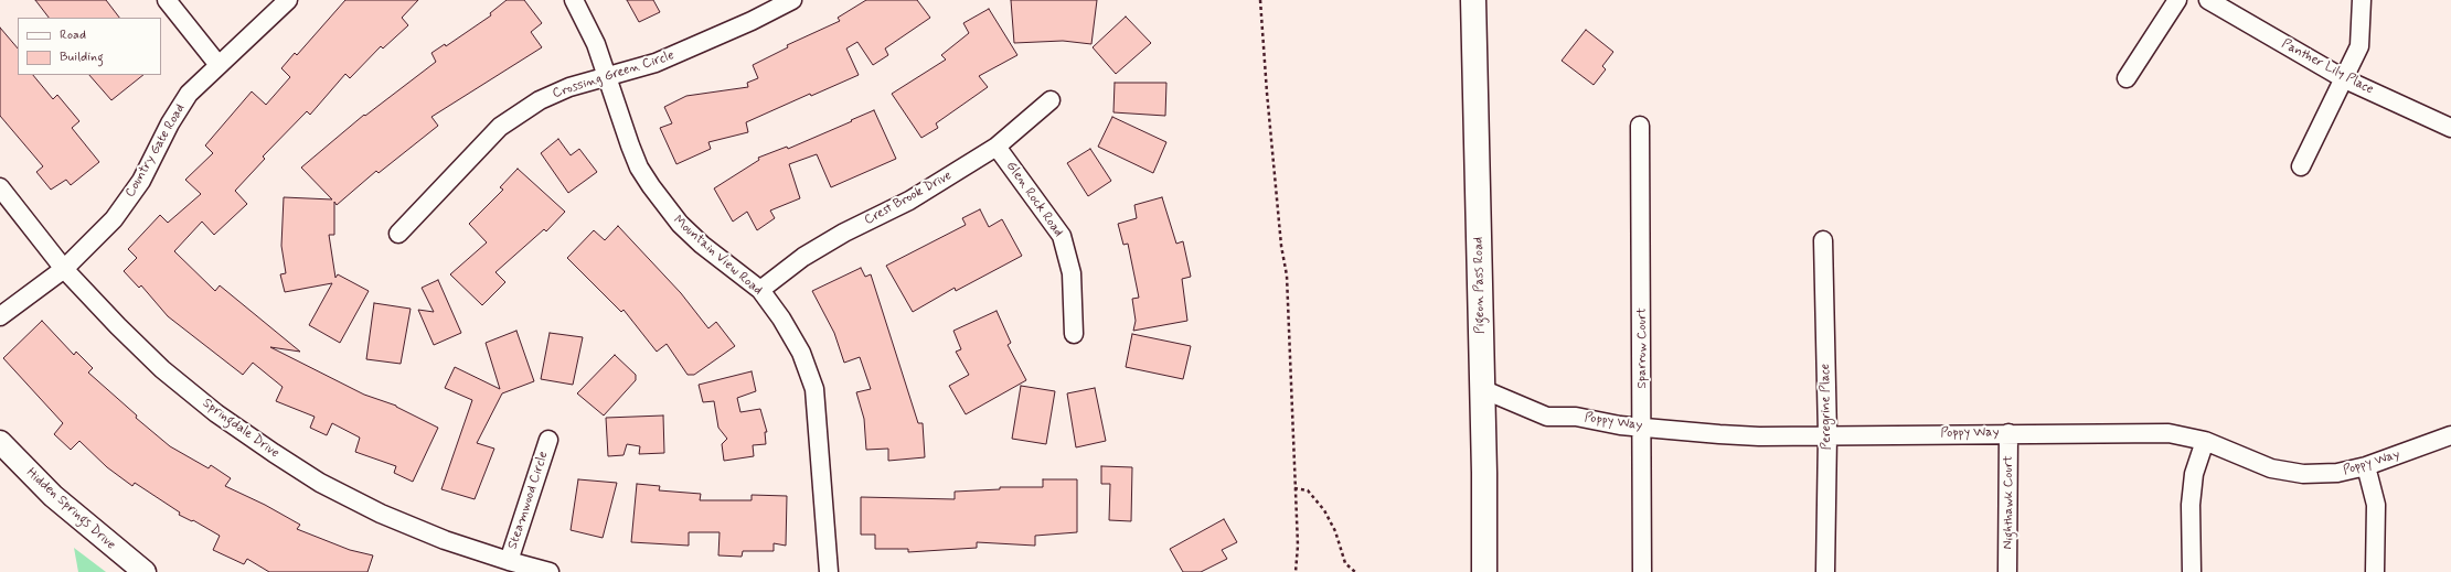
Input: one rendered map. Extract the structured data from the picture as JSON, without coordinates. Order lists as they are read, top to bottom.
{
  "streets": {
    "main road": ["Pigeon Pass Road"],
    "street": [
      "Panther Lily Place",
      "Crossing Green Circle",
      "Country Gate Road",
      "Crest Brook Drive",
      "Glen Rock Road",
      "Mountain View Road",
      "Sparrow Court",
      "Peregrine Place",
      "Poppy Way",
      "Springdale Drive",
      "Steamwood Circle",
      "Nighthawk Court",
      "Hidden Springs Drive"
    ]
  },
  "crossings": [
    ["Crossing Green Circle", "Mountain View Road"],
    ["Country Gate Road", "Springdale Drive"],
    ["Crest Brook Drive", "Glen Rock Road"],
    ["Crest Brook Drive", "Mountain View Road"],
    ["Pigeon Pass Road", "Poppy Way"],
    ["Sparrow Court", "Poppy Way"],
    ["Peregrine Place", "Poppy Way"],
    ["Poppy Way", "Nighthawk Court"],
    ["Springdale Drive", "Steamwood Circle"]
  ],
  "legend": ["Road", "Building"]
}
